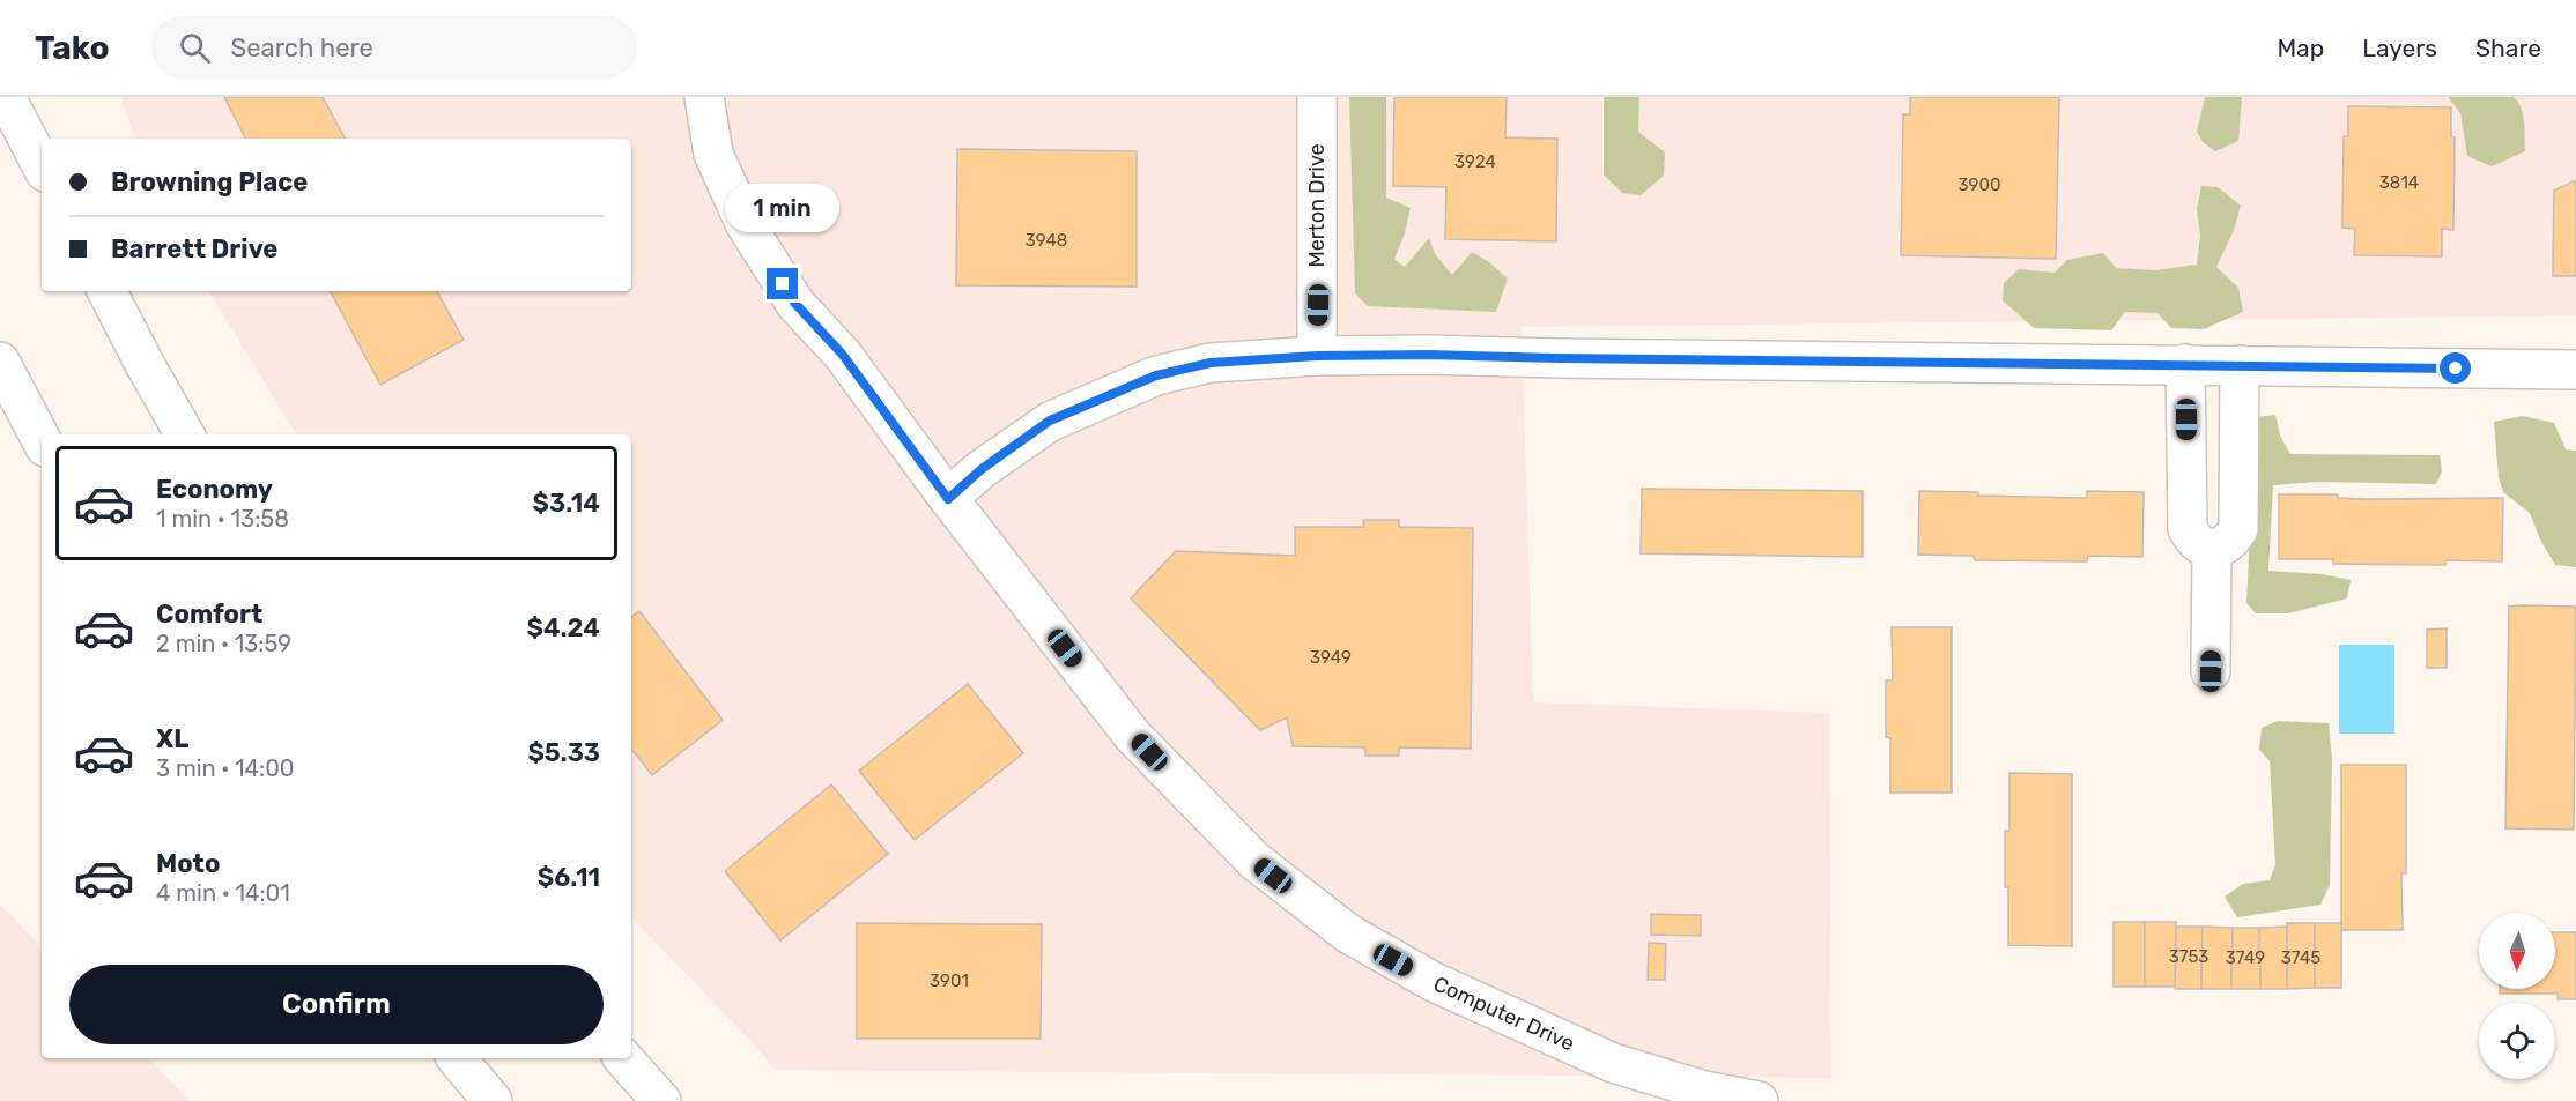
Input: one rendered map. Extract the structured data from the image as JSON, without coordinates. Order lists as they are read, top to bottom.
{
  "streets": {
    "main road": ["Merton Drive", "Computer Drive"]
  },
  "house_numbers": [
    "3924",
    "3814",
    "3900",
    "3948",
    "3949",
    "3753",
    "3749",
    "3745",
    "3901"
  ],
  "north": "bottom",
  "page": {
    "header": "Tako",
    "search": "Search here",
    "nav": ["Map", "Layers", "Share"],
    "banner": ["Browning Place", "Barrett Drive"],
    "bubble": "1 min",
    "list": [
      {
        "name": "Economy",
        "note": "1 min · 13:58",
        "value": "$3.14"
      },
      {
        "name": "Comfort",
        "note": "2 min · 13:59",
        "value": "$4.24"
      },
      {
        "name": "XL",
        "note": "3 min · 14:00",
        "value": "$5.33"
      },
      {
        "name": "Moto",
        "note": "4 min · 14:01",
        "value": "$6.11"
      }
    ],
    "buttons": "Confirm"
  }
}
